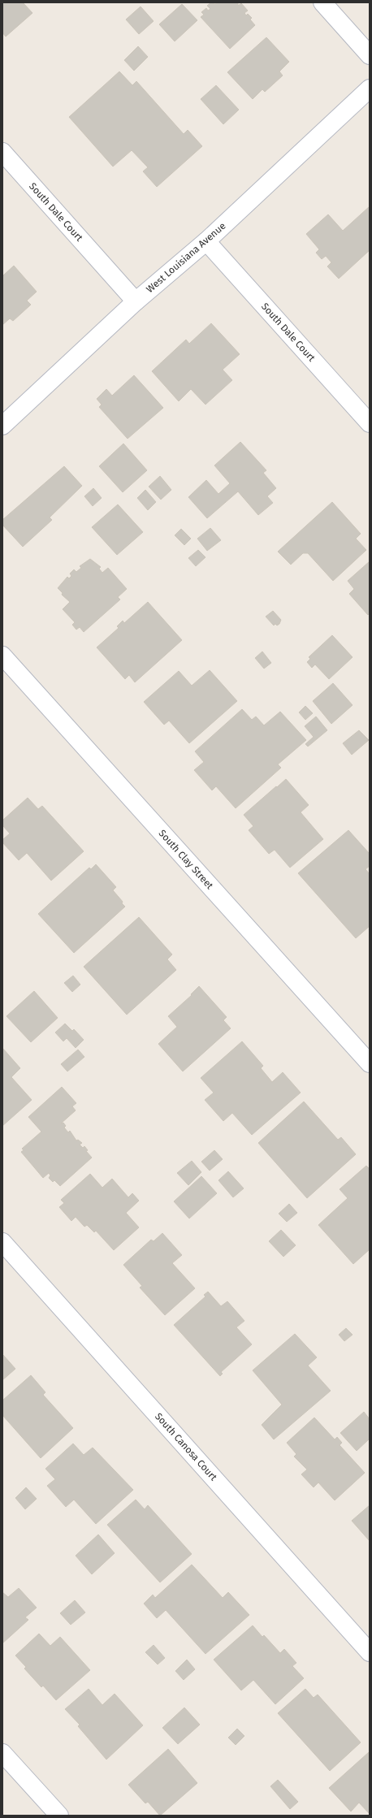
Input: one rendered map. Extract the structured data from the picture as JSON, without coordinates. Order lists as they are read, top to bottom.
{
  "streets": {
    "street": [
      "South Dale Court",
      "West Louisiana Avenue",
      "South Clay Street",
      "South Canosa Court"
    ]
  },
  "crossings": [
    ["South Dale Court", "West Louisiana Avenue"]
  ]
}
